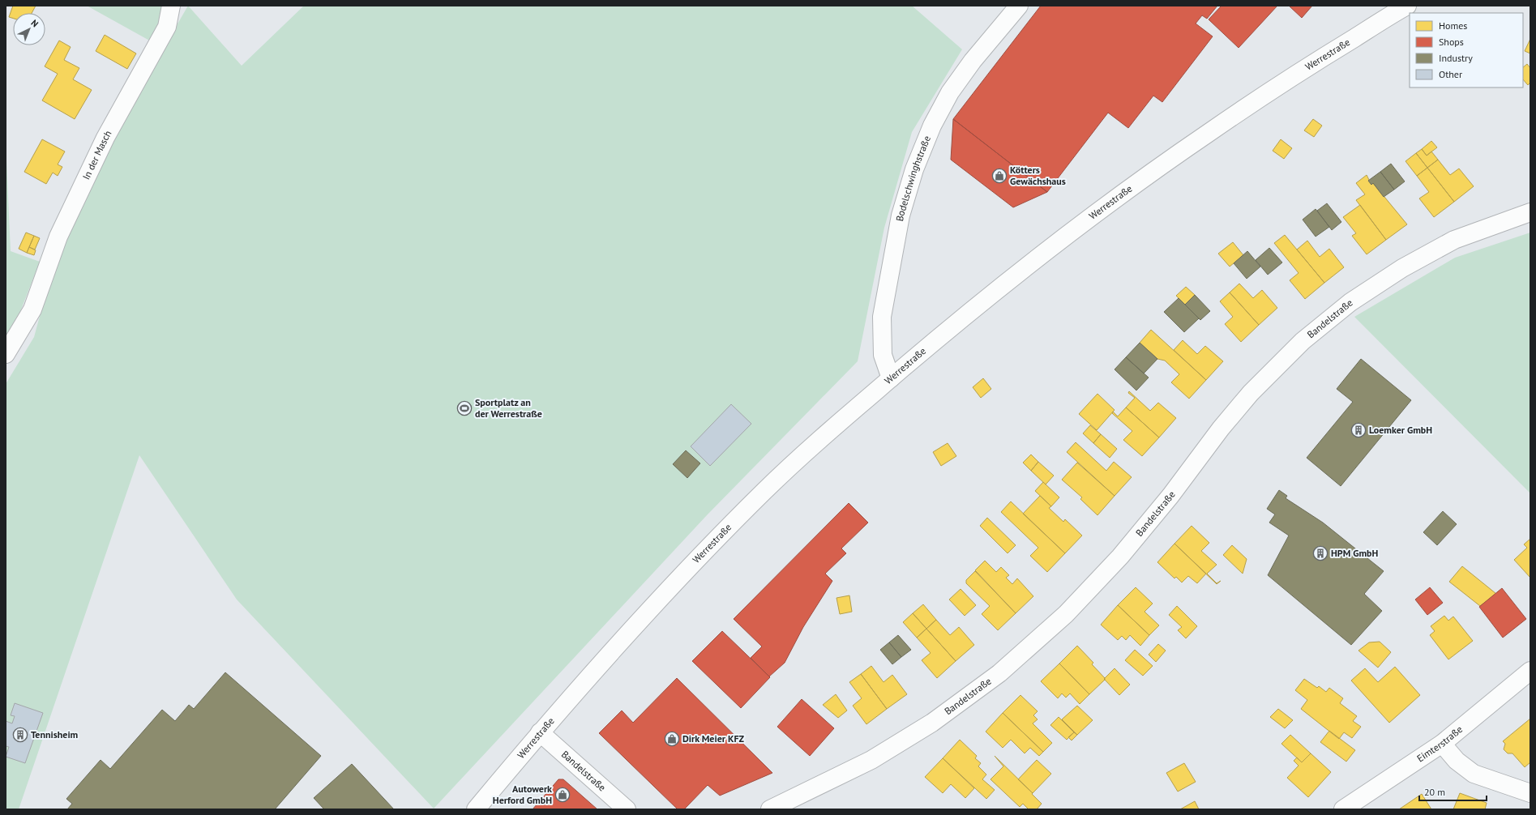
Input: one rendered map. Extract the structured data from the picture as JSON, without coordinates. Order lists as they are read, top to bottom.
{
  "streets": {
    "street": [
      "Werrestraße",
      "In der Masch",
      "Bodelschwinghstraße",
      "Bandelstraße",
      "Eimterstraße"
    ]
  },
  "crossings": [
    ["Werrestraße", "Bodelschwinghstraße"],
    ["Werrestraße", "Bandelstraße"]
  ],
  "places": {
    "shop": ["Kötters Gewächshaus", "Dirk Meier KFZ", "Autowerk Herford GmbH"],
    "sports": ["Sportplatz an der Werrestraße"],
    "building": ["Loemker GmbH", "HPM GmbH", "Tennisheim"]
  },
  "legend": [
    "Homes",
    "Shops",
    "Industry",
    "Other"
  ],
  "scale_bar": "20 m",
  "north": "top right"
}
